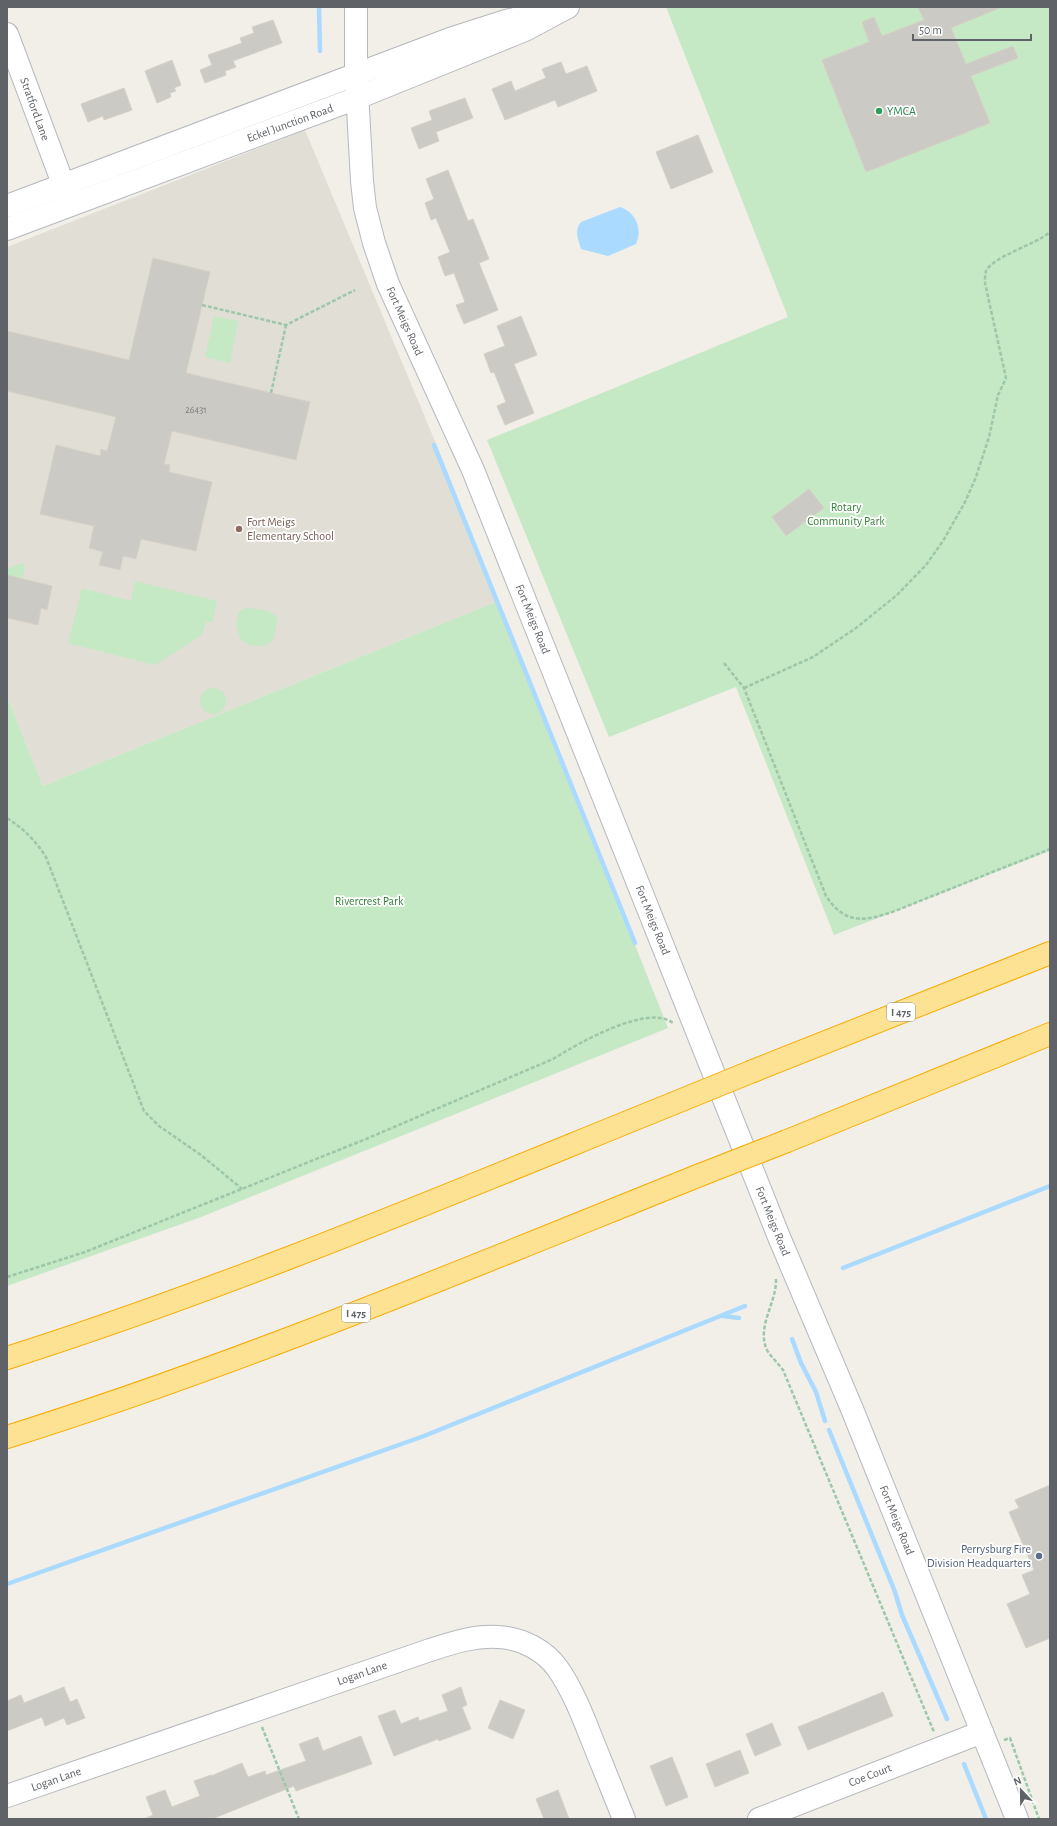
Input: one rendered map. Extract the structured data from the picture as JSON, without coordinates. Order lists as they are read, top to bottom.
{
  "streets": {
    "highway": ["I 475"],
    "street": [
      "Stratford Lane",
      "Eckel Junction Road",
      "Fort Meigs Road",
      "Logan Lane",
      "Coe Court"
    ]
  },
  "crossings": [
    ["Stratford Lane", "Eckel Junction Road"],
    ["Eckel Junction Road", "Fort Meigs Road"],
    ["Fort Meigs Road", "Coe Court"]
  ],
  "parks": ["Rotary Community Park", "Rivercrest Park"],
  "places": ["YMCA", "Fort Meigs Elementary School", "Perrysburg Fire Division Headquarters"],
  "house_numbers": ["26431"],
  "scale_bar": "50 m",
  "north": "top"
}
